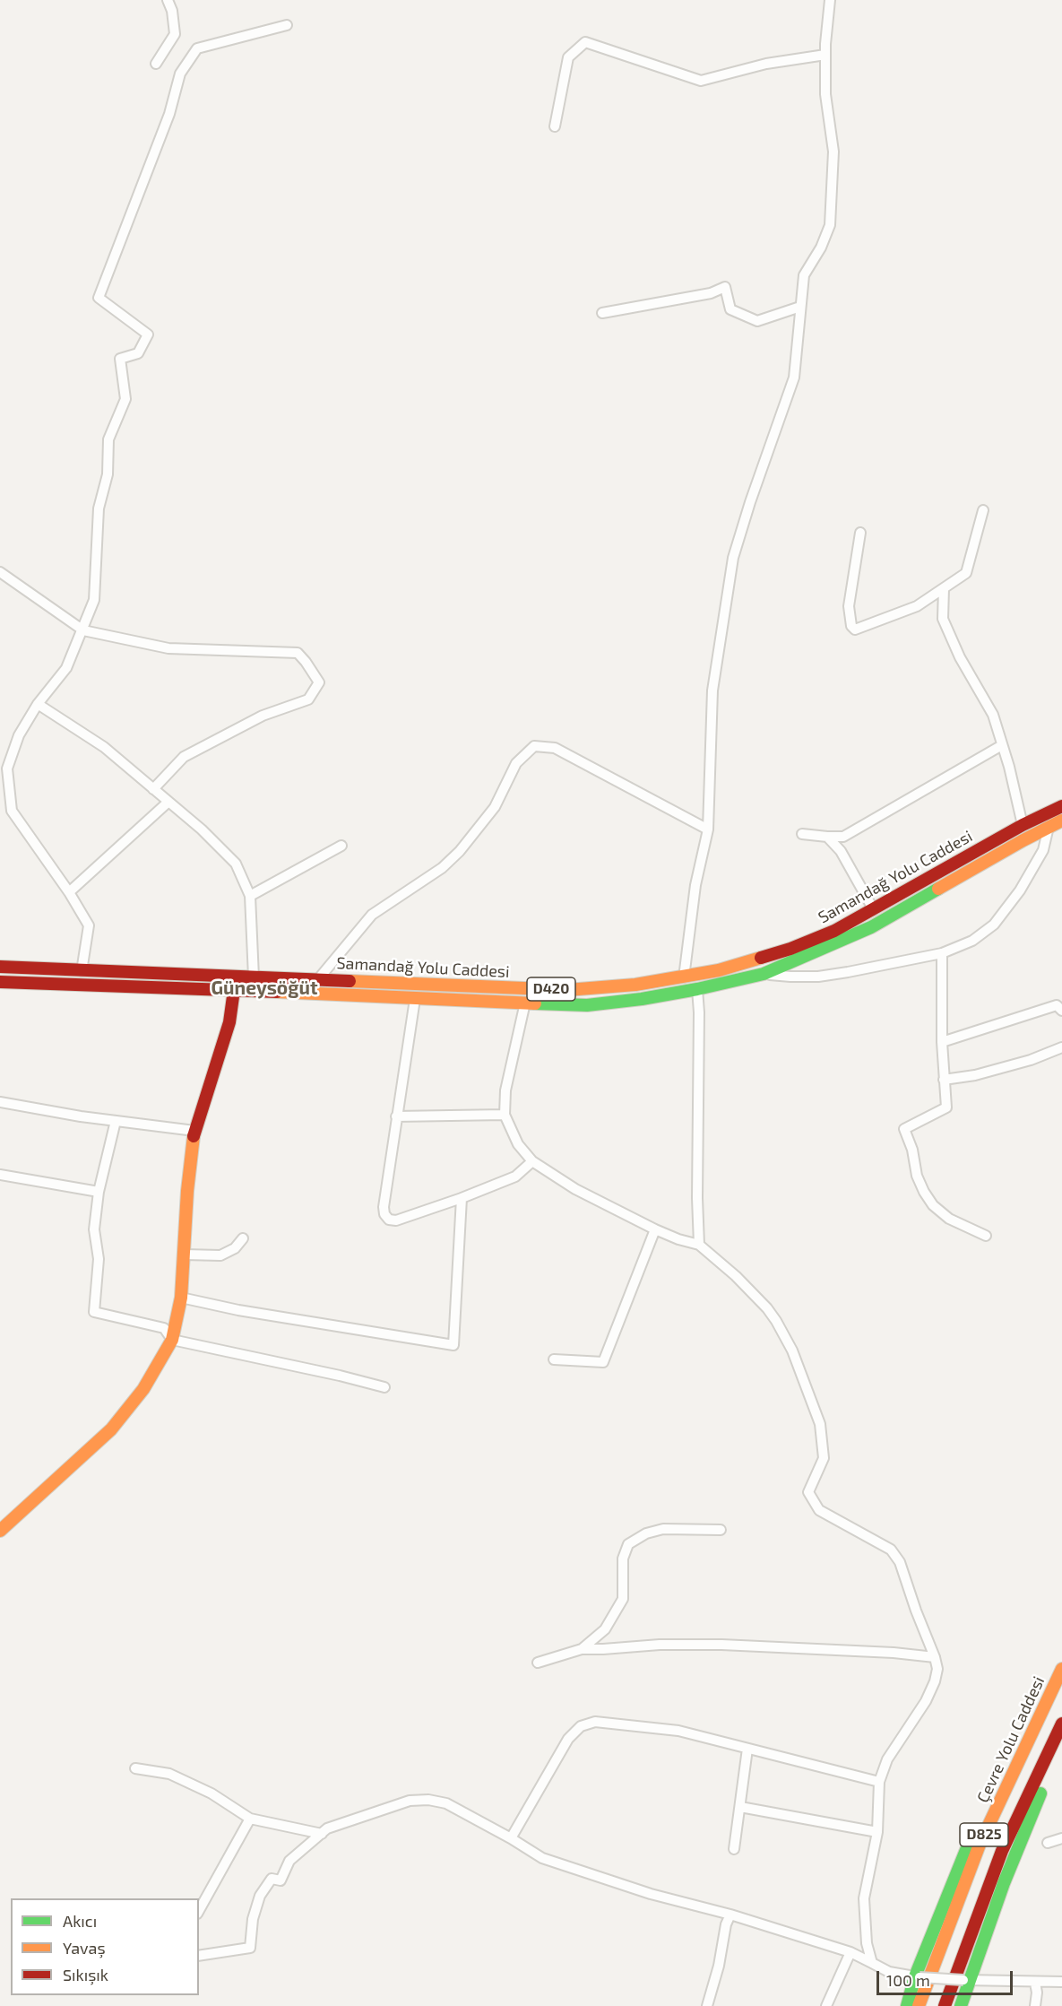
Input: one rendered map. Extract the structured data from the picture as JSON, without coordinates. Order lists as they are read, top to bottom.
{
  "streets": {
    "main road": [
      "Samandağ Yolu Caddesi",
      "D420",
      "Çevre Yolu Caddesi",
      "D825"
    ]
  },
  "districts": ["Güneysöğüt"],
  "legend": ["Akıcı", "Yavaş", "Sıkışık"],
  "scale_bar": "100 m"
}
